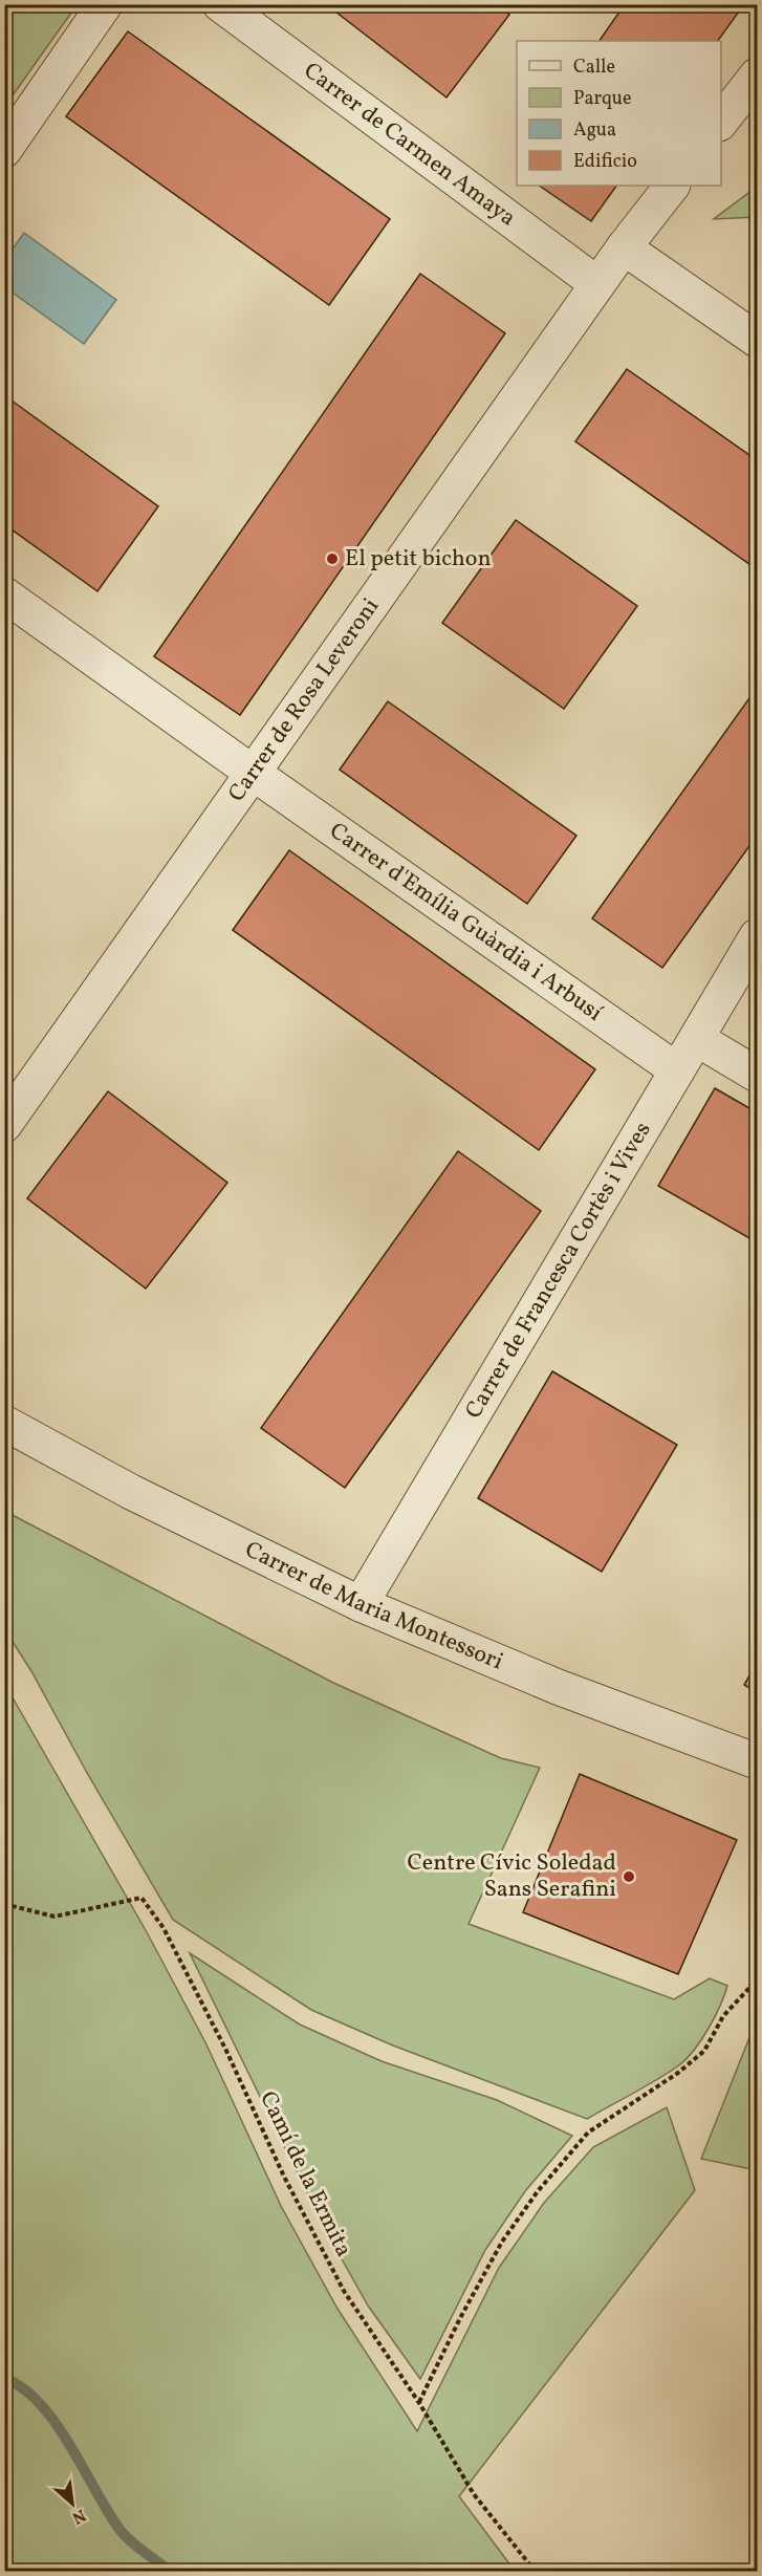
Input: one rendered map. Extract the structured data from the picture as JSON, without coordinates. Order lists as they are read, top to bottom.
{
  "streets": {
    "street": [
      "Carrer de Carmen Amaya",
      "Carrer de Rosa Leveroni",
      "Carrer d'Emília Guàrdia i Arbusí",
      "Carrer de Francesca Cortès i Vives",
      "Carrer de Maria Montessori"
    ],
    "path": ["Camí de la Ermita"]
  },
  "crossings": [
    ["Carrer de Carmen Amaya", "Carrer de Rosa Leveroni"],
    ["Carrer de Rosa Leveroni", "Carrer d'Emília Guàrdia i Arbusí"],
    ["Carrer d'Emília Guàrdia i Arbusí", "Carrer de Francesca Cortès i Vives"],
    ["Carrer de Francesca Cortès i Vives", "Carrer de Maria Montessori"]
  ],
  "places": ["El petit bichon", "Centre Cívic Soledad Sans Serafini"],
  "legend": [
    "Calle",
    "Parque",
    "Agua",
    "Edificio"
  ],
  "north": "bottom right"
}
